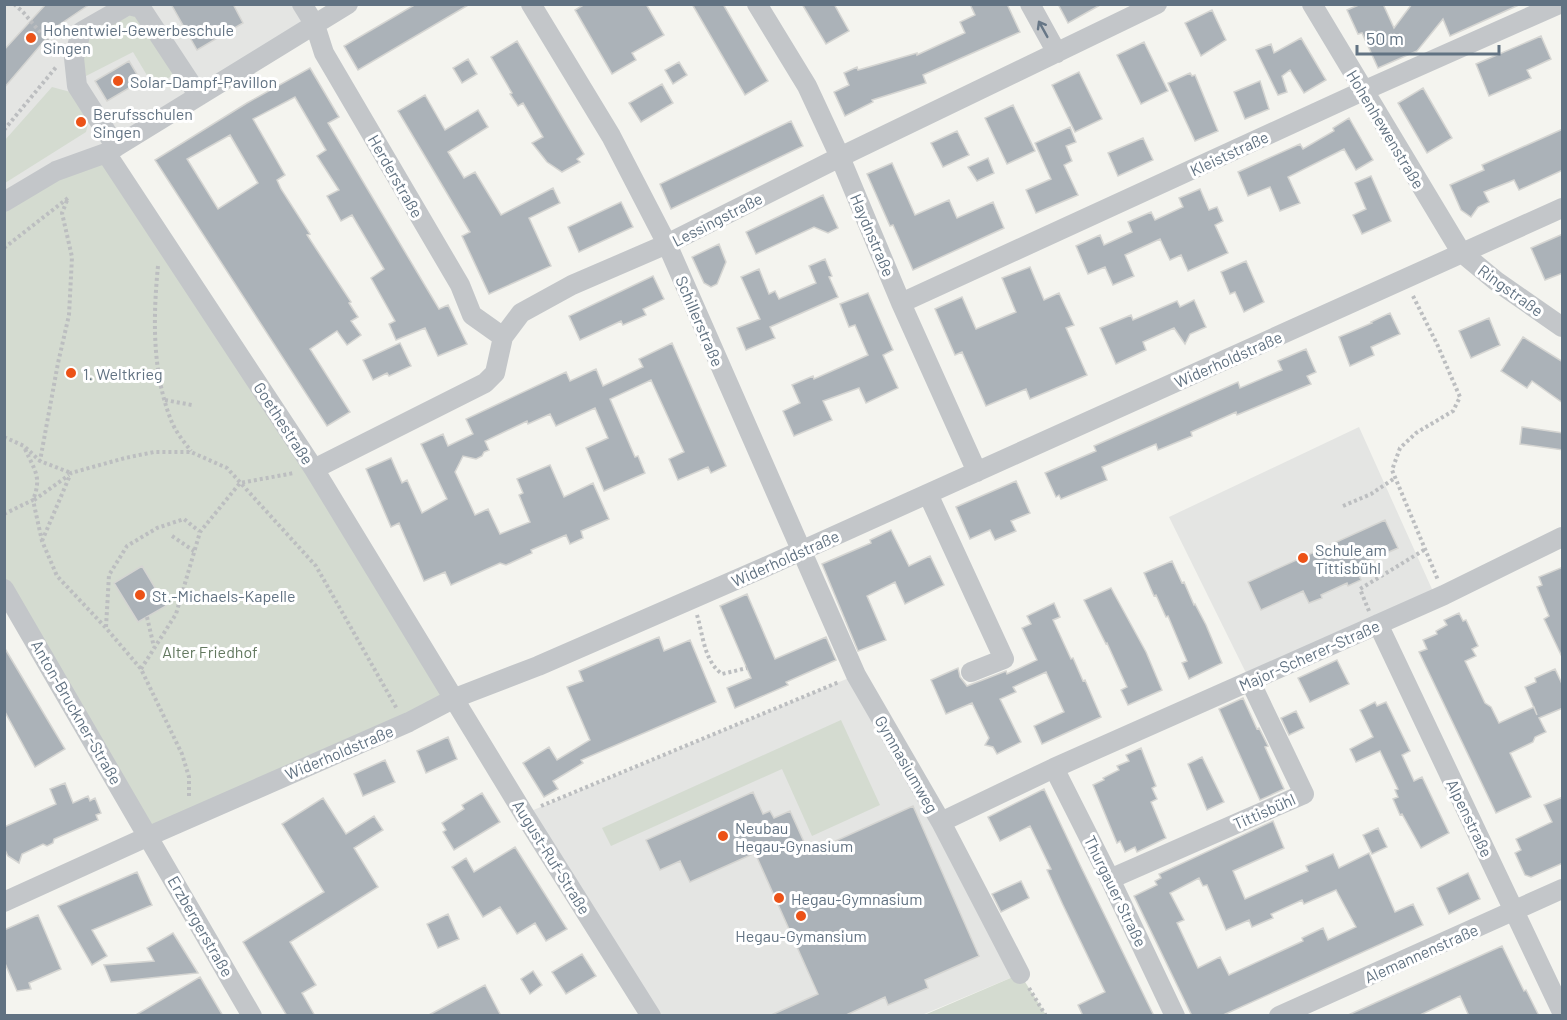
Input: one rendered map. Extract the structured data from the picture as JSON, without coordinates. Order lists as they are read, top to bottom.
{
  "streets": {
    "street": [
      "Hohenhewenstraße",
      "Kleiststraße",
      "Herderstraße",
      "Lessingstraße",
      "Haydnstraße",
      "Ringstraße",
      "Schillerstraße",
      "Widerholdstraße",
      "Goethestraße",
      "Major-Scherer-Straße",
      "Anton-Bruckner-Straße",
      "Gymnasiumweg",
      "Tittisbühl",
      "Alpenstraße",
      "August-Ruf-Straße",
      "Thurgauer Straße",
      "Erzbergerstraße",
      "Alemannenstraße"
    ]
  },
  "crossings": [
    ["Hohenhewenstraße", "Kleiststraße"],
    ["Hohenhewenstraße", "Ringstraße"],
    ["Hohenhewenstraße", "Widerholdstraße"],
    ["Kleiststraße", "Haydnstraße"],
    ["Herderstraße", "Lessingstraße"],
    ["Lessingstraße", "Haydnstraße"],
    ["Lessingstraße", "Schillerstraße"],
    ["Lessingstraße", "Goethestraße"],
    ["Haydnstraße", "Widerholdstraße"],
    ["Ringstraße", "Widerholdstraße"],
    ["Schillerstraße", "Widerholdstraße"],
    ["Schillerstraße", "Gymnasiumweg"],
    ["Widerholdstraße", "Goethestraße"],
    ["Widerholdstraße", "Anton-Bruckner-Straße"],
    ["Widerholdstraße", "Gymnasiumweg"],
    ["Widerholdstraße", "August-Ruf-Straße"],
    ["Widerholdstraße", "Erzbergerstraße"],
    ["Goethestraße", "August-Ruf-Straße"],
    ["Major-Scherer-Straße", "Gymnasiumweg"],
    ["Major-Scherer-Straße", "Tittisbühl"],
    ["Major-Scherer-Straße", "Alpenstraße"],
    ["Major-Scherer-Straße", "Thurgauer Straße"],
    ["Anton-Bruckner-Straße", "Erzbergerstraße"],
    ["Tittisbühl", "Thurgauer Straße"],
    ["Alpenstraße", "Alemannenstraße"]
  ],
  "parks": ["Alter Friedhof"],
  "places": [
    "Hohentwiel-Gewerbeschule Singen",
    "Solar-Dampf-Pavillon",
    "Berufsschulen Singen",
    "1. Weltkrieg",
    "Schule am Tittisbühl",
    "St.-Michaels-Kapelle",
    "Neubau Hegau-Gynasium",
    "Hegau-Gymnasium",
    "Hegau-Gymansium"
  ],
  "scale_bar": "50 m"
}
